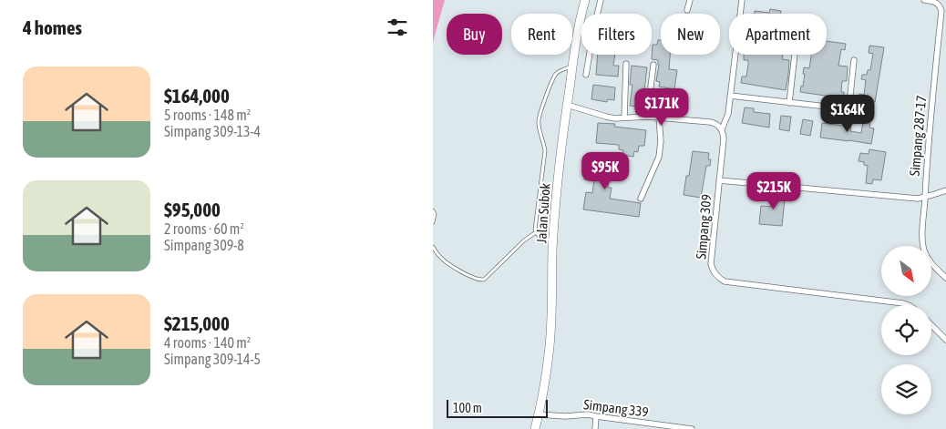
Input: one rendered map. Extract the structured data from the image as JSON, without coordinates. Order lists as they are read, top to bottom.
{
  "streets": {
    "main road": ["Jalan Subok"],
    "street": ["Simpang 287-17", "Simpang 309", "Simpang 339"]
  },
  "crossings": [
    ["Jalan Subok", "Simpang 339"]
  ],
  "scale_bar": "100 m",
  "north": "bottom right",
  "page": {
    "heading": "4 homes",
    "chip": [
      "Buy",
      "Rent",
      "Filters",
      "New",
      "Apartment"
    ],
    "list": [
      {
        "name": "$164,000",
        "note": "5 rooms · 148 m² · Simpang 309-13-4"
      },
      {
        "name": "$95,000",
        "note": "2 rooms · 60 m² · Simpang 309-8"
      },
      {
        "name": "$215,000",
        "note": "4 rooms · 140 m² · Simpang 309-14-5"
      }
    ],
    "price": [
      "$171K",
      "$164K",
      "$95K",
      "$215K"
    ],
    "scale": "100 m"
  }
}
